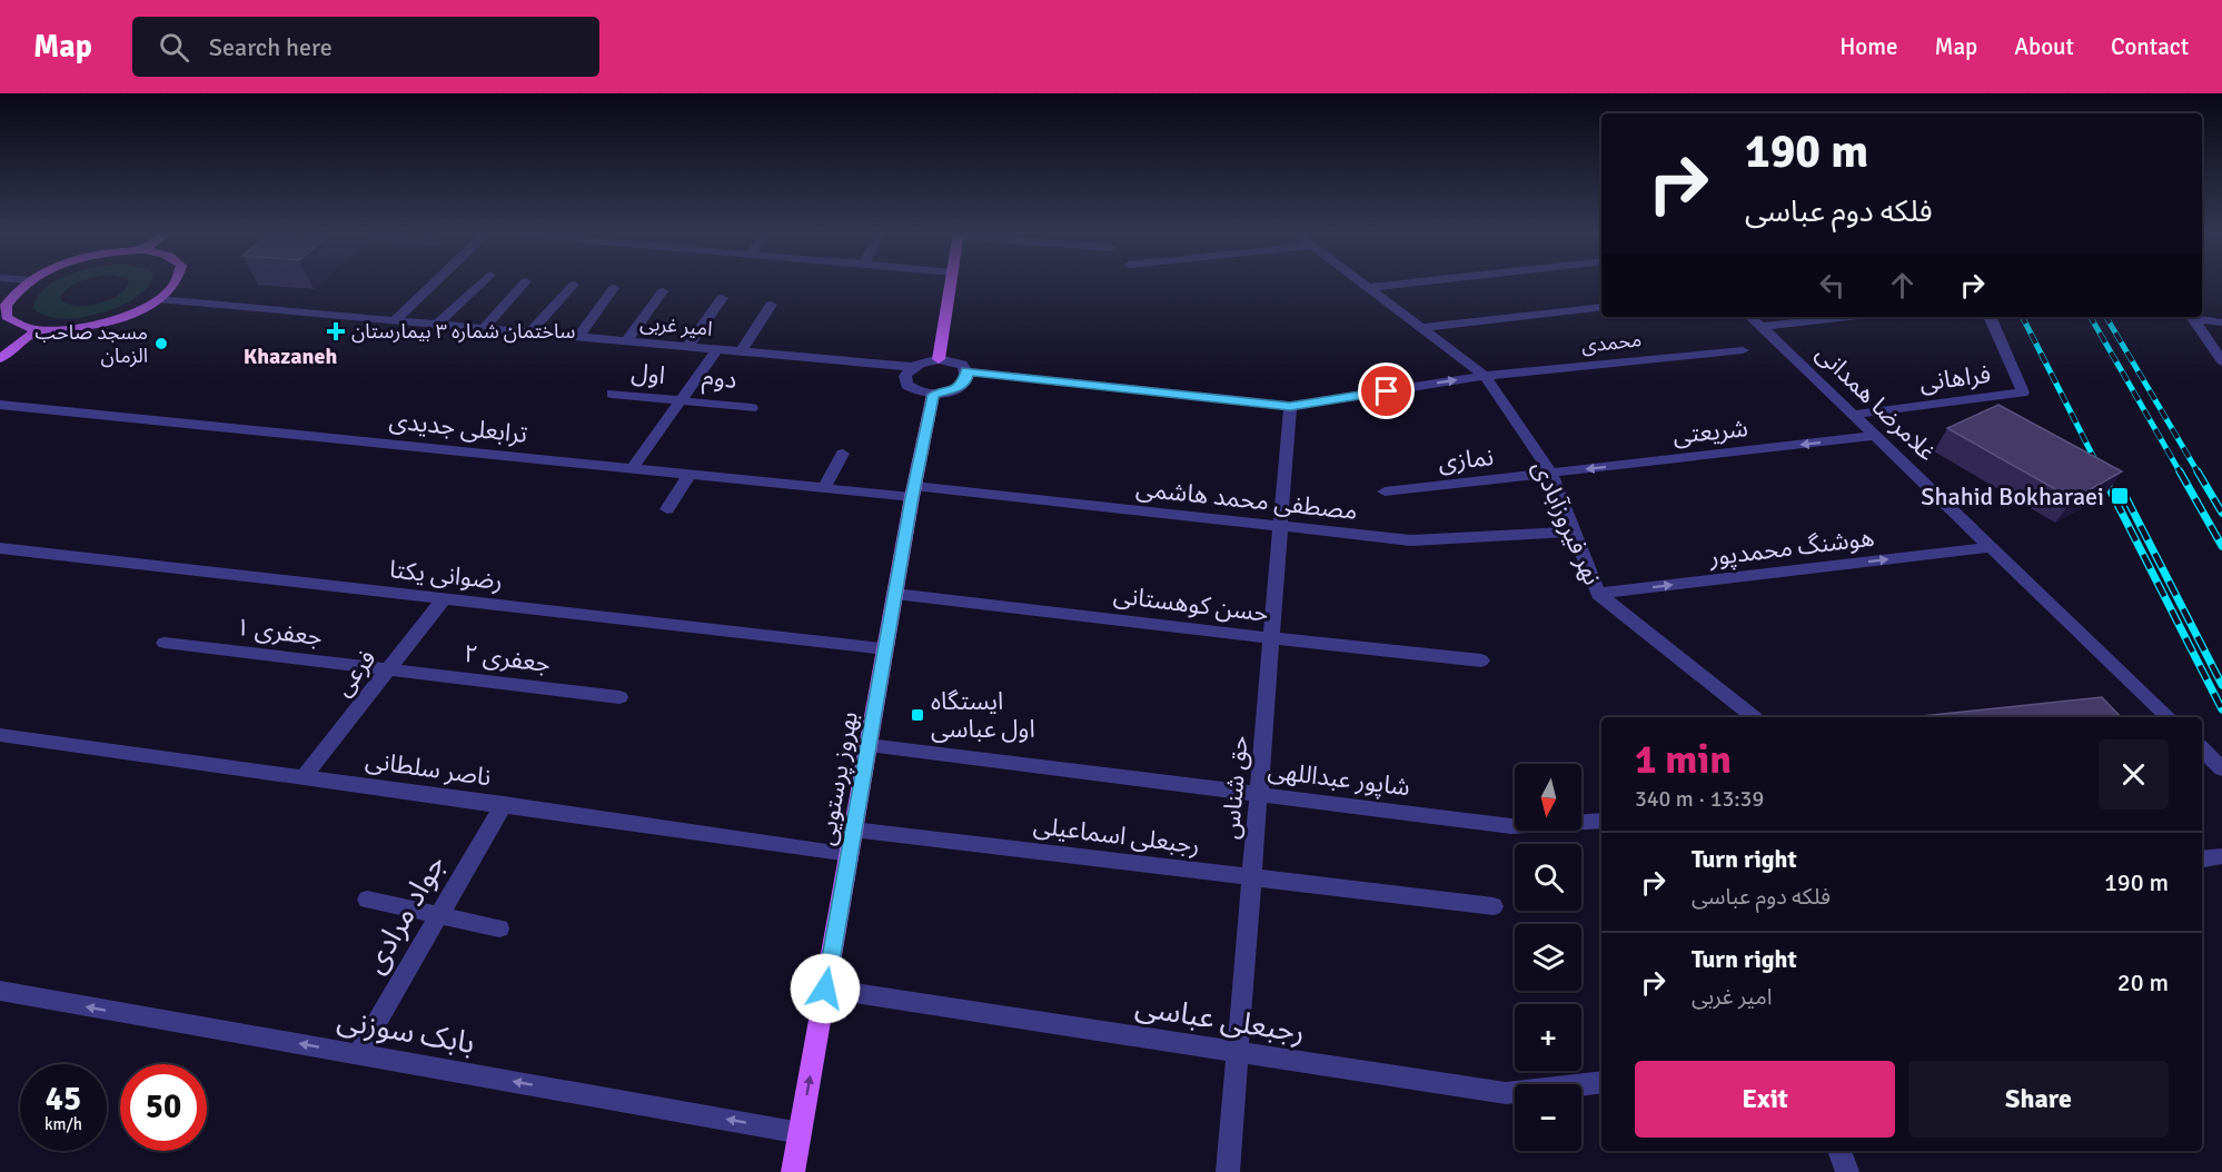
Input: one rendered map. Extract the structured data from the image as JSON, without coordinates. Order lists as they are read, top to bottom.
{
  "streets": {
    "main road": ["بهروز پرستویی"],
    "street": [
      "امیر غربی",
      "محمدی",
      "اول",
      "دوم",
      "فراهانی",
      "غلامرضا همدانی",
      "ترابعلی جدیدی",
      "شریعتی",
      "نمازی",
      "مصطفی محمد هاشمی",
      "نهر فیروزآبادی",
      "هوشنگ محمدپور",
      "رضوانی یکتا",
      "حسن کوهستانی",
      "جعفری ۱",
      "جعفری ۲",
      "فرعی",
      "ناصر سلطانی",
      "شاپور عبداللهی",
      "حق شناس",
      "رجبعلی اسماعیلی",
      "جواد مرادی",
      "رجبعلی عباسی",
      "بابک سوزنی"
    ]
  },
  "crossings": [
    ["محمدی", "نهر فیروزآبادی"],
    ["محمدی", "حق شناس"],
    ["اول", "دوم"],
    ["فراهانی", "غلامرضا همدانی"],
    ["غلامرضا همدانی", "شریعتی"],
    ["غلامرضا همدانی", "هوشنگ محمدپور"],
    ["ترابعلی جدیدی", "مصطفی محمد هاشمی"],
    ["ترابعلی جدیدی", "بهروز پرستویی"],
    ["شریعتی", "نمازی"],
    ["شریعتی", "نهر فیروزآبادی"],
    ["نمازی", "نهر فیروزآبادی"],
    ["مصطفی محمد هاشمی", "نهر فیروزآبادی"],
    ["مصطفی محمد هاشمی", "بهروز پرستویی"],
    ["مصطفی محمد هاشمی", "حق شناس"],
    ["نهر فیروزآبادی", "هوشنگ محمدپور"],
    ["رضوانی یکتا", "فرعی"],
    ["رضوانی یکتا", "بهروز پرستویی"],
    ["حسن کوهستانی", "بهروز پرستویی"],
    ["حسن کوهستانی", "حق شناس"],
    ["جعفری ۱", "جعفری ۲"],
    ["جعفری ۱", "فرعی"],
    ["جعفری ۲", "فرعی"],
    ["فرعی", "ناصر سلطانی"],
    ["ناصر سلطانی", "بهروز پرستویی"],
    ["ناصر سلطانی", "جواد مرادی"],
    ["بهروز پرستویی", "شاپور عبداللهی"],
    ["بهروز پرستویی", "رجبعلی اسماعیلی"],
    ["بهروز پرستویی", "رجبعلی عباسی"],
    ["بهروز پرستویی", "بابک سوزنی"],
    ["شاپور عبداللهی", "حق شناس"],
    ["حق شناس", "رجبعلی اسماعیلی"],
    ["حق شناس", "رجبعلی عباسی"],
    ["جواد مرادی", "بابک سوزنی"]
  ],
  "one_way": ["شریعتی", "هوشنگ محمدپور", "بابک سوزنی"],
  "districts": ["Khazaneh"],
  "places": {
    "health": ["ساختمان شماره ۳ بیمارستان"],
    "other": ["مسجد صاحب الزمان"],
    "transit": ["Shahid Bokharaei", "ایستگاه اول عباسی"]
  },
  "north": "bottom",
  "page": {
    "header": "Map",
    "search": "Search here",
    "nav": [
      "Home",
      "Map",
      "About",
      "Contact"
    ],
    "turn": ["190 m", "فلکه دوم عباسی"],
    "heading": ["1 min", "340 m · 13:39"],
    "map_buttons": ["+", "−"],
    "list": [
      {
        "name": "Turn right",
        "note": "فلکه دوم عباسی",
        "value": "190 m"
      },
      {
        "name": "Turn right",
        "note": "امیر غربی",
        "value": "20 m"
      }
    ],
    "buttons": ["Exit", "Share"],
    "speed": "45 km/h",
    "limit": "50"
  }
}
